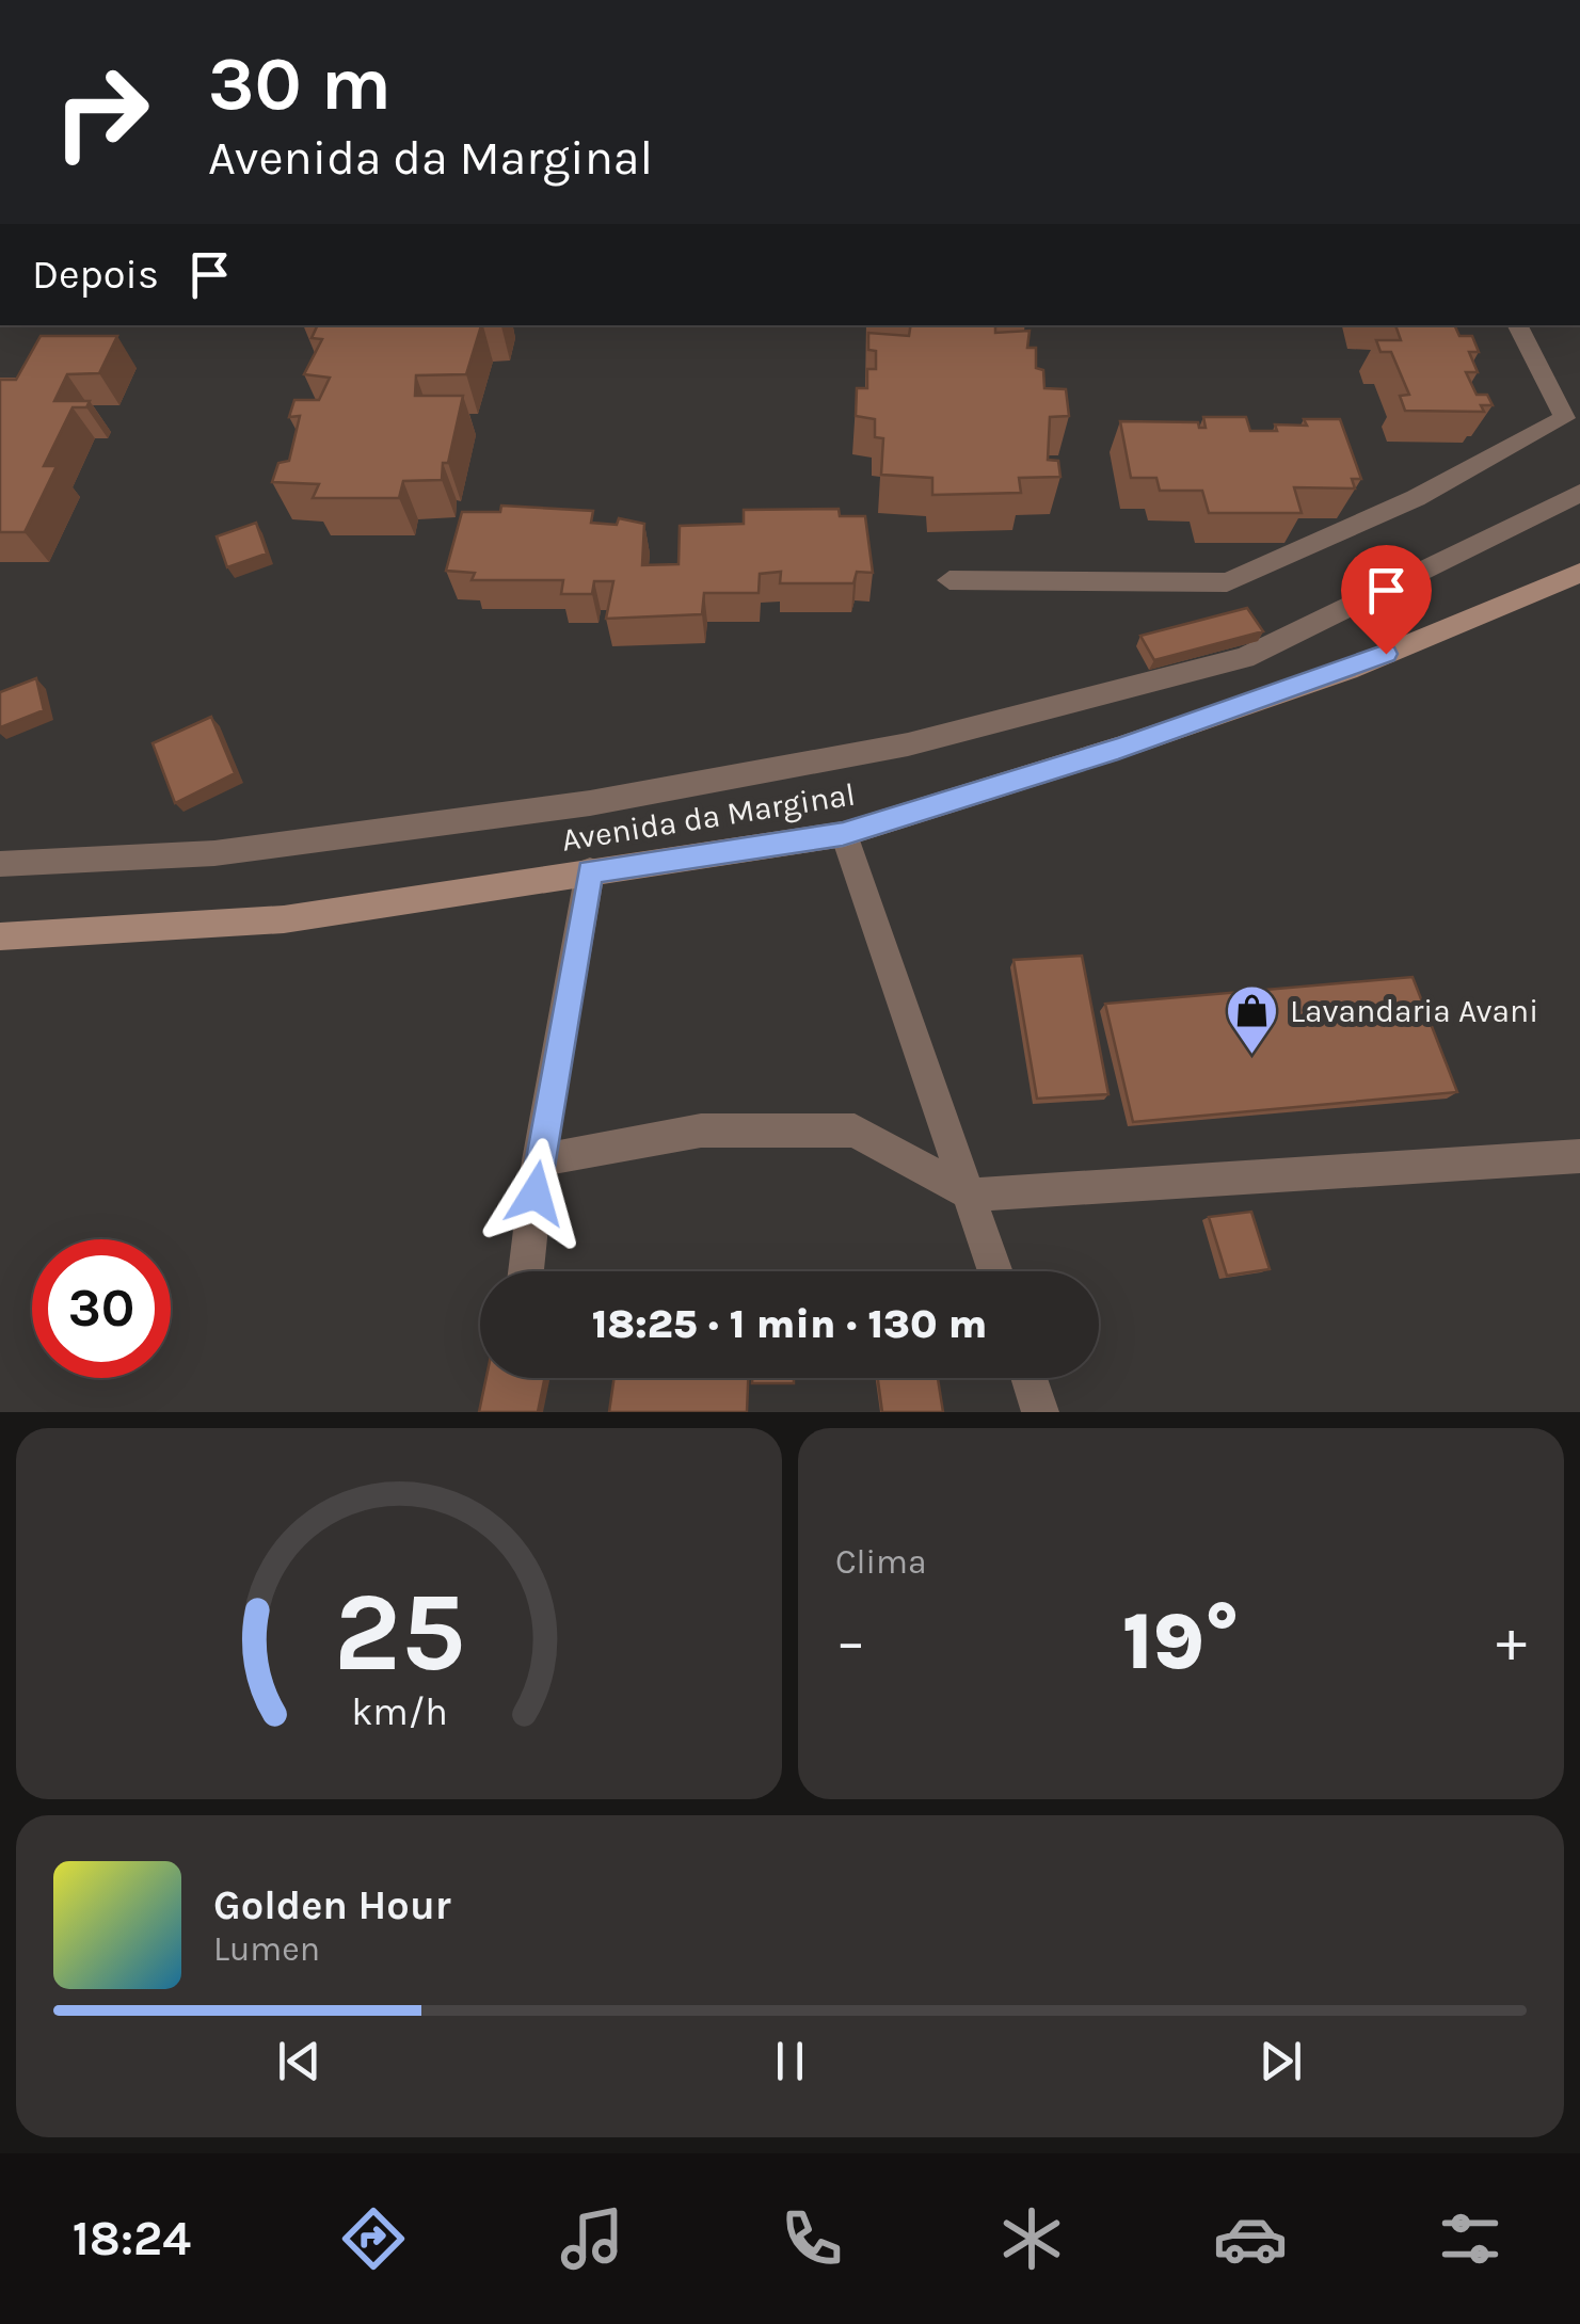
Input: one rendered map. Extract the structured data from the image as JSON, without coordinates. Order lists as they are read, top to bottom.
{
  "streets": {
    "main road": ["Avenida da Marginal"]
  },
  "places": {
    "shop": ["Lavandaria Avani"]
  },
  "page": {
    "turn": ["30 m", "Avenida da Marginal"],
    "then": "Depois",
    "limit": "30",
    "trip": "18:25 · 1 min · 130 m",
    "tile": "Clima",
    "heat": ["−", "19°", "+"],
    "song": ["Golden Hour", "Lumen"],
    "tabs": "18:24",
    "gauge": ["25", "km/h"]
  }
}
